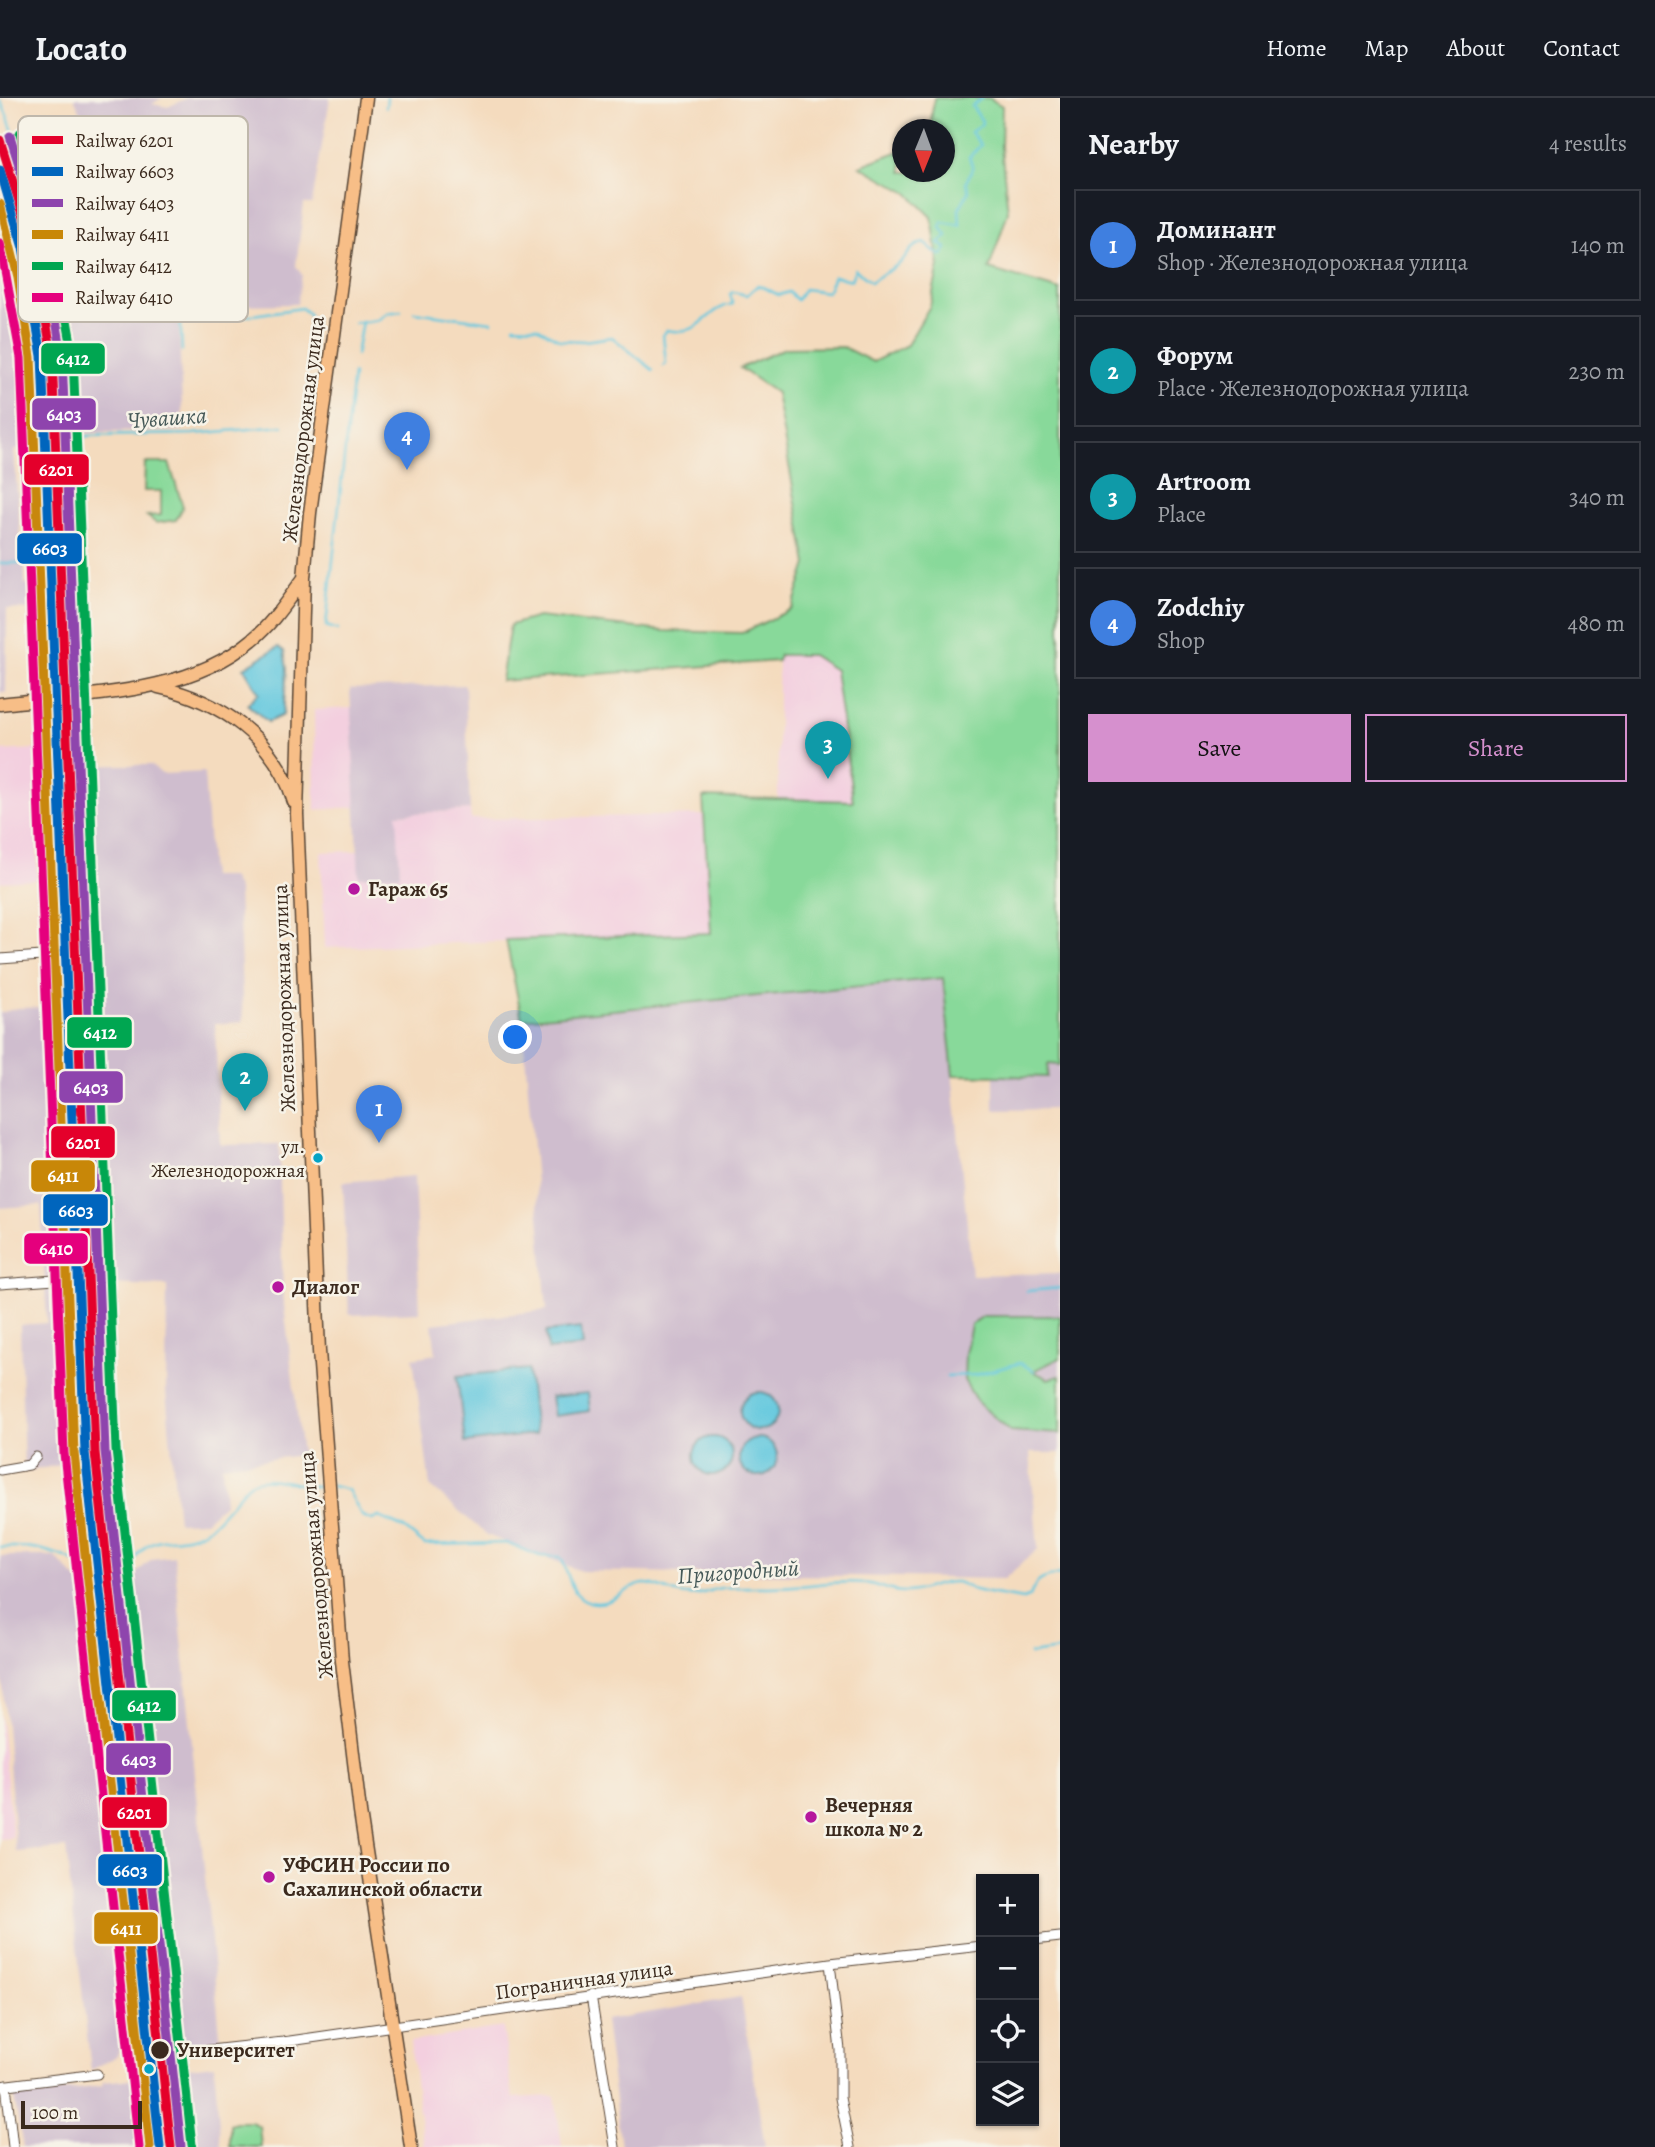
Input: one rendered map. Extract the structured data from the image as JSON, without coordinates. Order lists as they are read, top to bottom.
{
  "streets": {
    "main road": ["Железнодорожная улица"],
    "street": ["Пограничная улица"]
  },
  "crossings": [
    ["Железнодорожная улица", "Пограничная улица"]
  ],
  "water": ["Чувашка", "Пригородный"],
  "places": [
    "Гараж 65",
    "ул. Железнодорожная",
    "Диалог",
    "Вечерняя школа № 2",
    "УФСИН России по Сахалинской области",
    "Университет"
  ],
  "lines": [
    "rail line 6403",
    "rail line 6201",
    "rail line 6603",
    "rail line 6411",
    "rail line 6410",
    "rail line 6412"
  ],
  "legend": [
    "Railway 6201",
    "Railway 6603",
    "Railway 6403",
    "Railway 6411",
    "Railway 6412",
    "Railway 6410"
  ],
  "scale_bar": "100 m",
  "north": "bottom",
  "page": {
    "header": "Locato",
    "nav": [
      "Home",
      "Map",
      "About",
      "Contact"
    ],
    "heading": ["Nearby", "4 results"],
    "list": [
      {
        "mark": "1",
        "name": "Доминант",
        "note": "Shop · Железнодорожная улица",
        "value": "140 m"
      },
      {
        "mark": "2",
        "name": "Форум",
        "note": "Place · Железнодорожная улица",
        "value": "230 m"
      },
      {
        "mark": "3",
        "name": "Artroom",
        "note": "Place",
        "value": "340 m"
      },
      {
        "mark": "4",
        "name": "Zodchiy",
        "note": "Shop",
        "value": "480 m"
      }
    ],
    "pins": [
      "4",
      "3",
      "2",
      "1"
    ],
    "buttons": ["Save", "Share"],
    "map_buttons": ["+", "−"],
    "scale": "100 m"
  }
}
